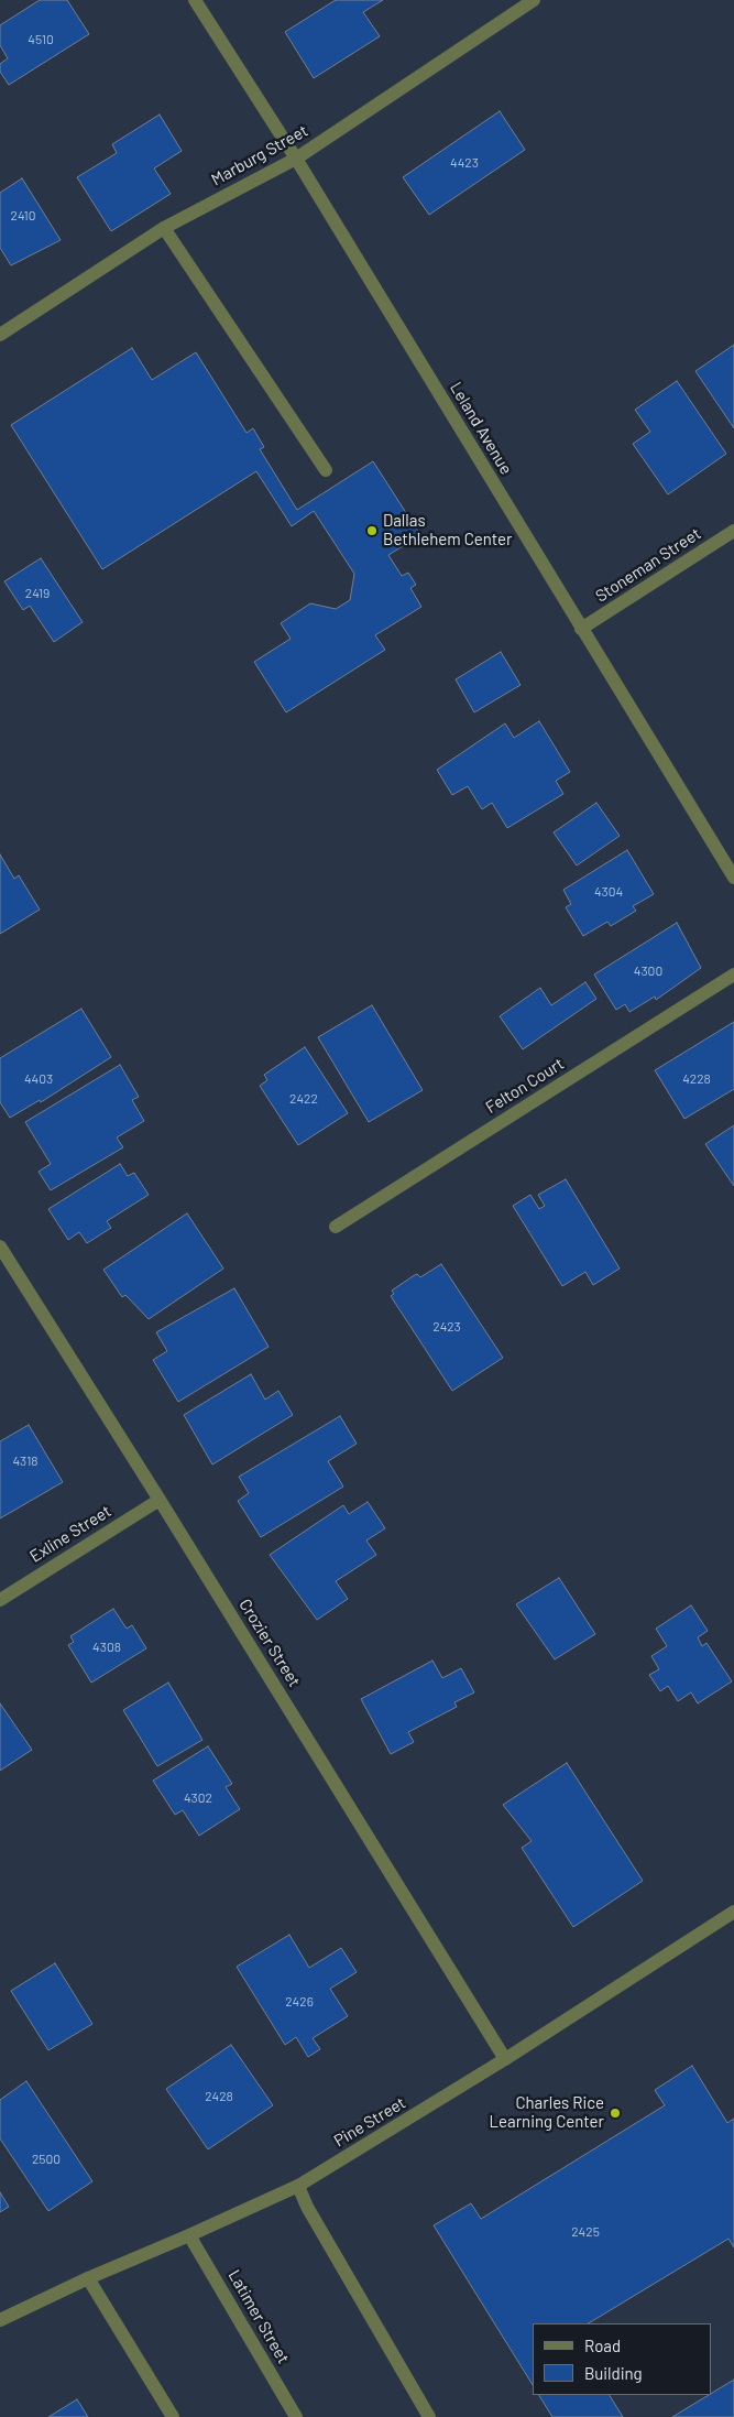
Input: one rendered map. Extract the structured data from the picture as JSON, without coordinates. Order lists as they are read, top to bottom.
{
  "streets": {
    "street": [
      "Marburg Street",
      "Leland Avenue",
      "Stoneman Street",
      "Felton Court",
      "Exline Street",
      "Crozier Street",
      "Pine Street",
      "Latimer Street"
    ]
  },
  "crossings": [
    ["Marburg Street", "Leland Avenue"],
    ["Leland Avenue", "Stoneman Street"],
    ["Exline Street", "Crozier Street"],
    ["Crozier Street", "Pine Street"],
    ["Pine Street", "Latimer Street"]
  ],
  "places": ["Dallas Bethlehem Center", "Charles Rice Learning Center"],
  "house_numbers": [
    "4510",
    "4423",
    "2410",
    "2419",
    "4304",
    "4300",
    "4403",
    "4228",
    "2422",
    "2423",
    "4318",
    "4308",
    "4302",
    "2426",
    "2428",
    "2500",
    "2425"
  ],
  "legend": ["Road", "Building"]
}
